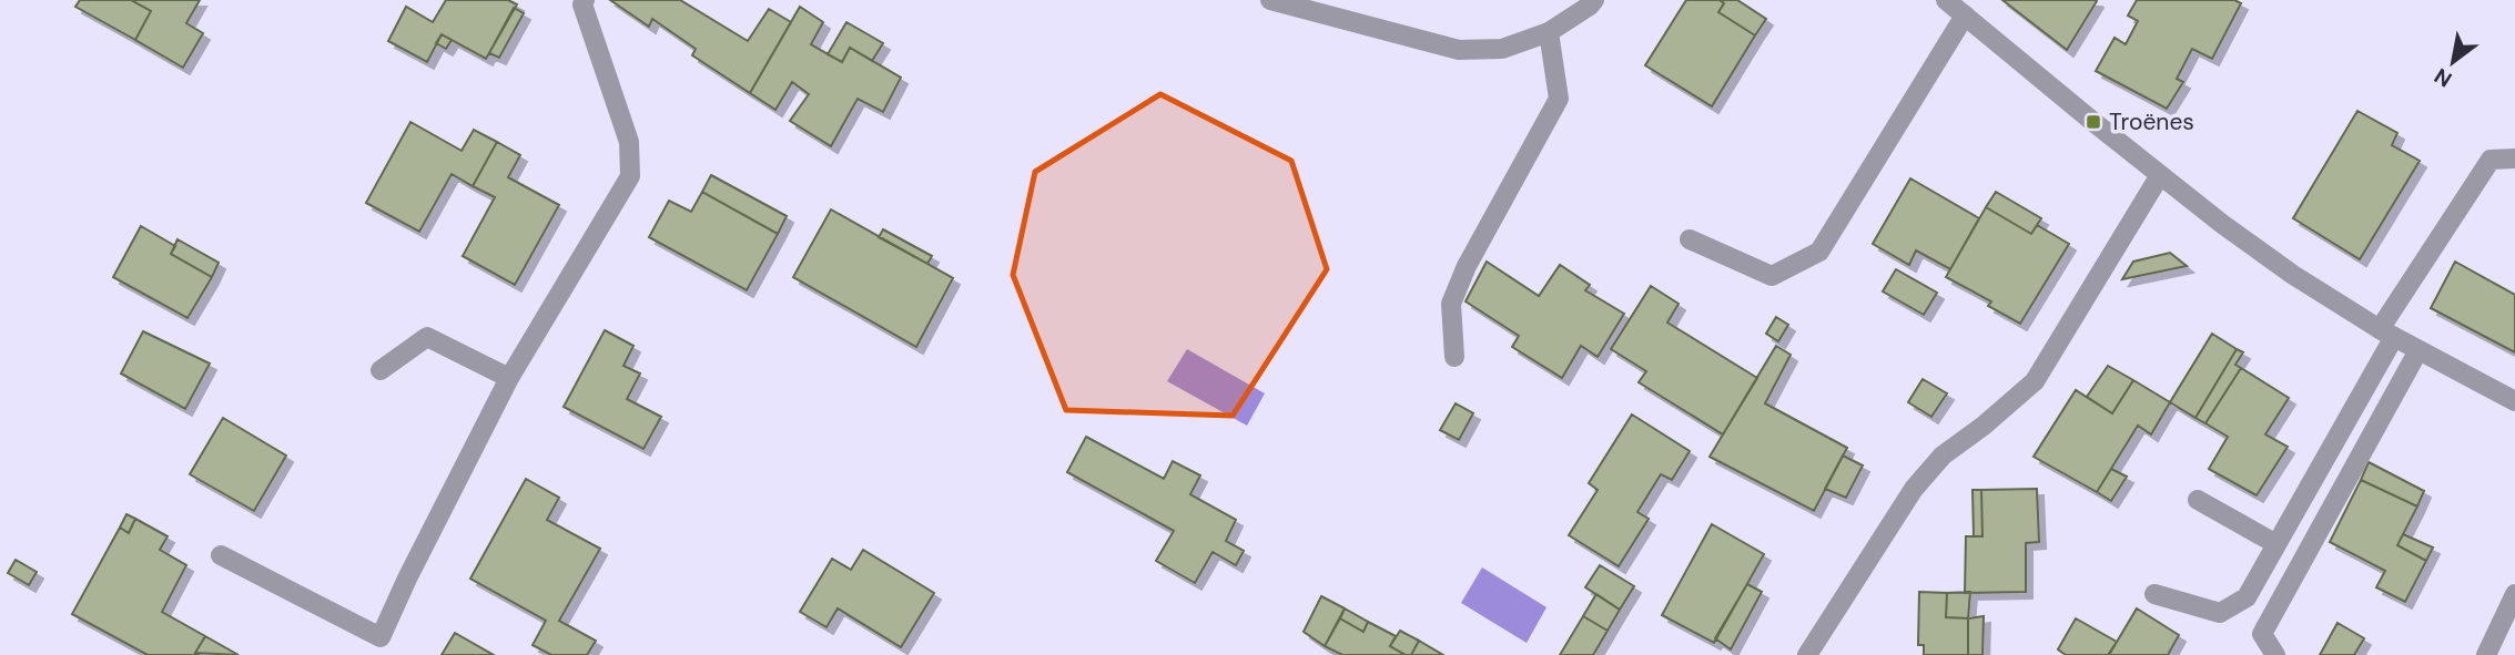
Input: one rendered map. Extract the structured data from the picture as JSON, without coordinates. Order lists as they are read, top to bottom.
{
  "places": {
    "transit": ["Troënes"]
  },
  "north": "bottom left"
}
